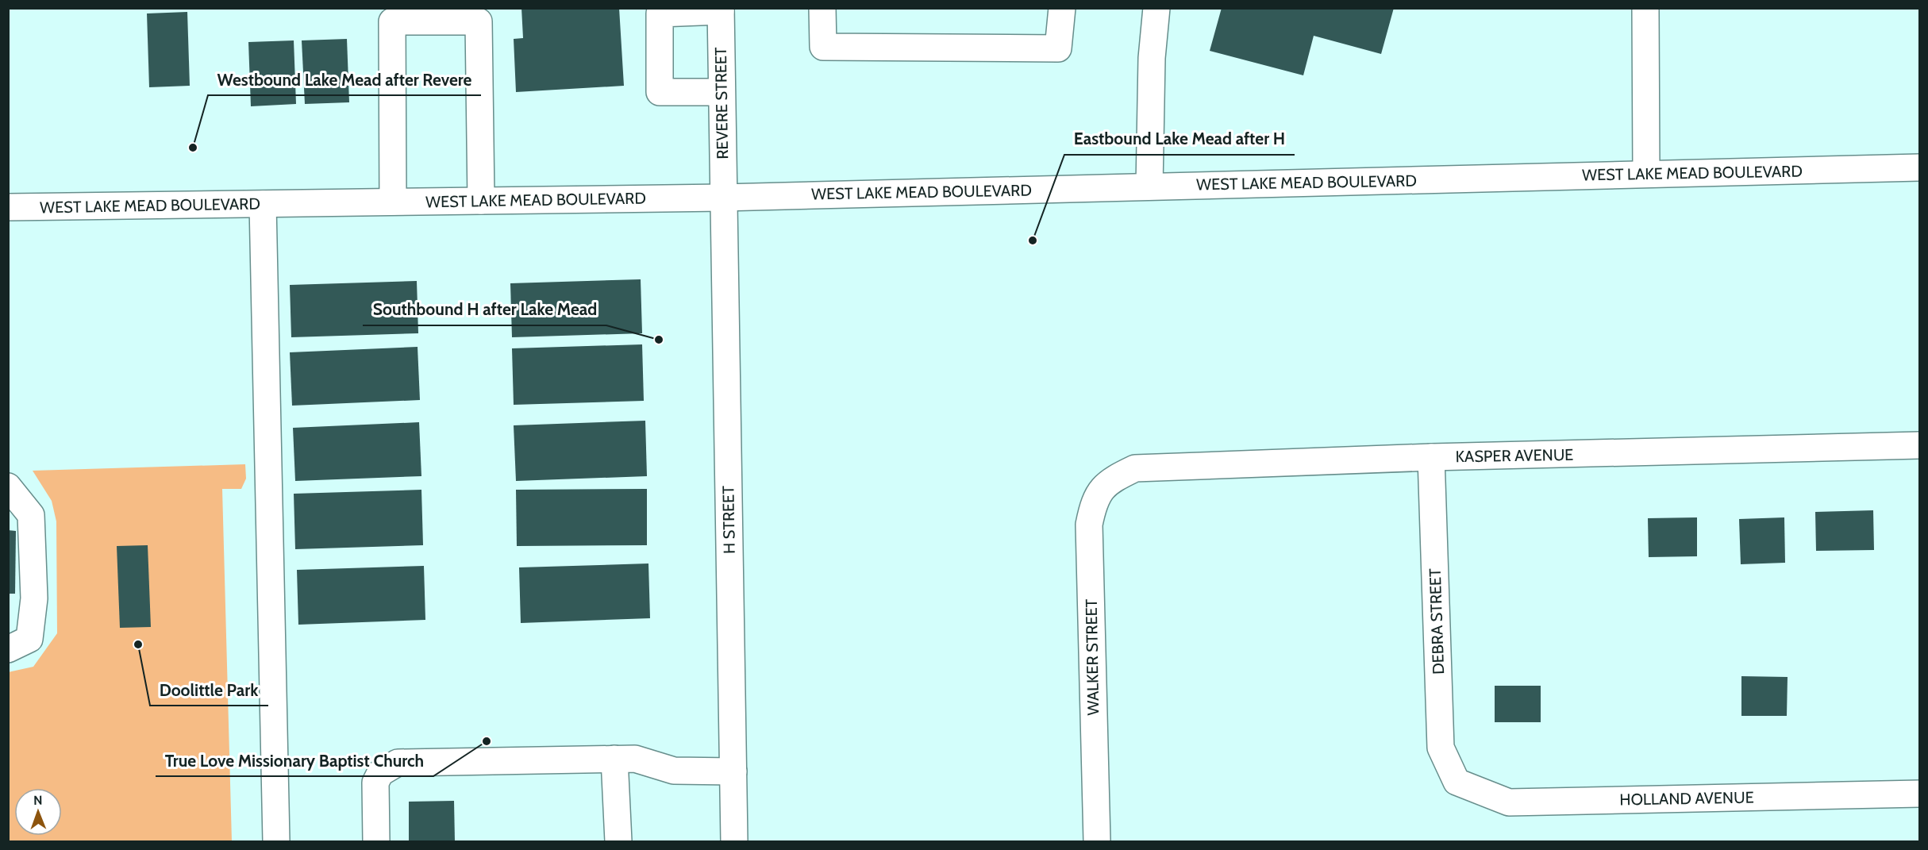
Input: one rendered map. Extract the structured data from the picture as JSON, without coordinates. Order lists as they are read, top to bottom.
{
  "streets": {
    "street": [
      "REVERE STREET",
      "WEST LAKE MEAD BOULEVARD",
      "KASPER AVENUE",
      "H STREET",
      "DEBRA STREET",
      "WALKER STREET",
      "HOLLAND AVENUE"
    ]
  },
  "crossings": [
    ["REVERE STREET", "WEST LAKE MEAD BOULEVARD"],
    ["REVERE STREET", "H STREET"],
    ["WEST LAKE MEAD BOULEVARD", "H STREET"],
    ["KASPER AVENUE", "DEBRA STREET"],
    ["KASPER AVENUE", "WALKER STREET"],
    ["DEBRA STREET", "HOLLAND AVENUE"]
  ],
  "places": [
    "Westbound Lake Mead after Revere",
    "Eastbound Lake Mead after H",
    "Southbound H after Lake Mead",
    "Doolittle Park",
    "True Love Missionary Baptist Church"
  ],
  "north": "top"
}
